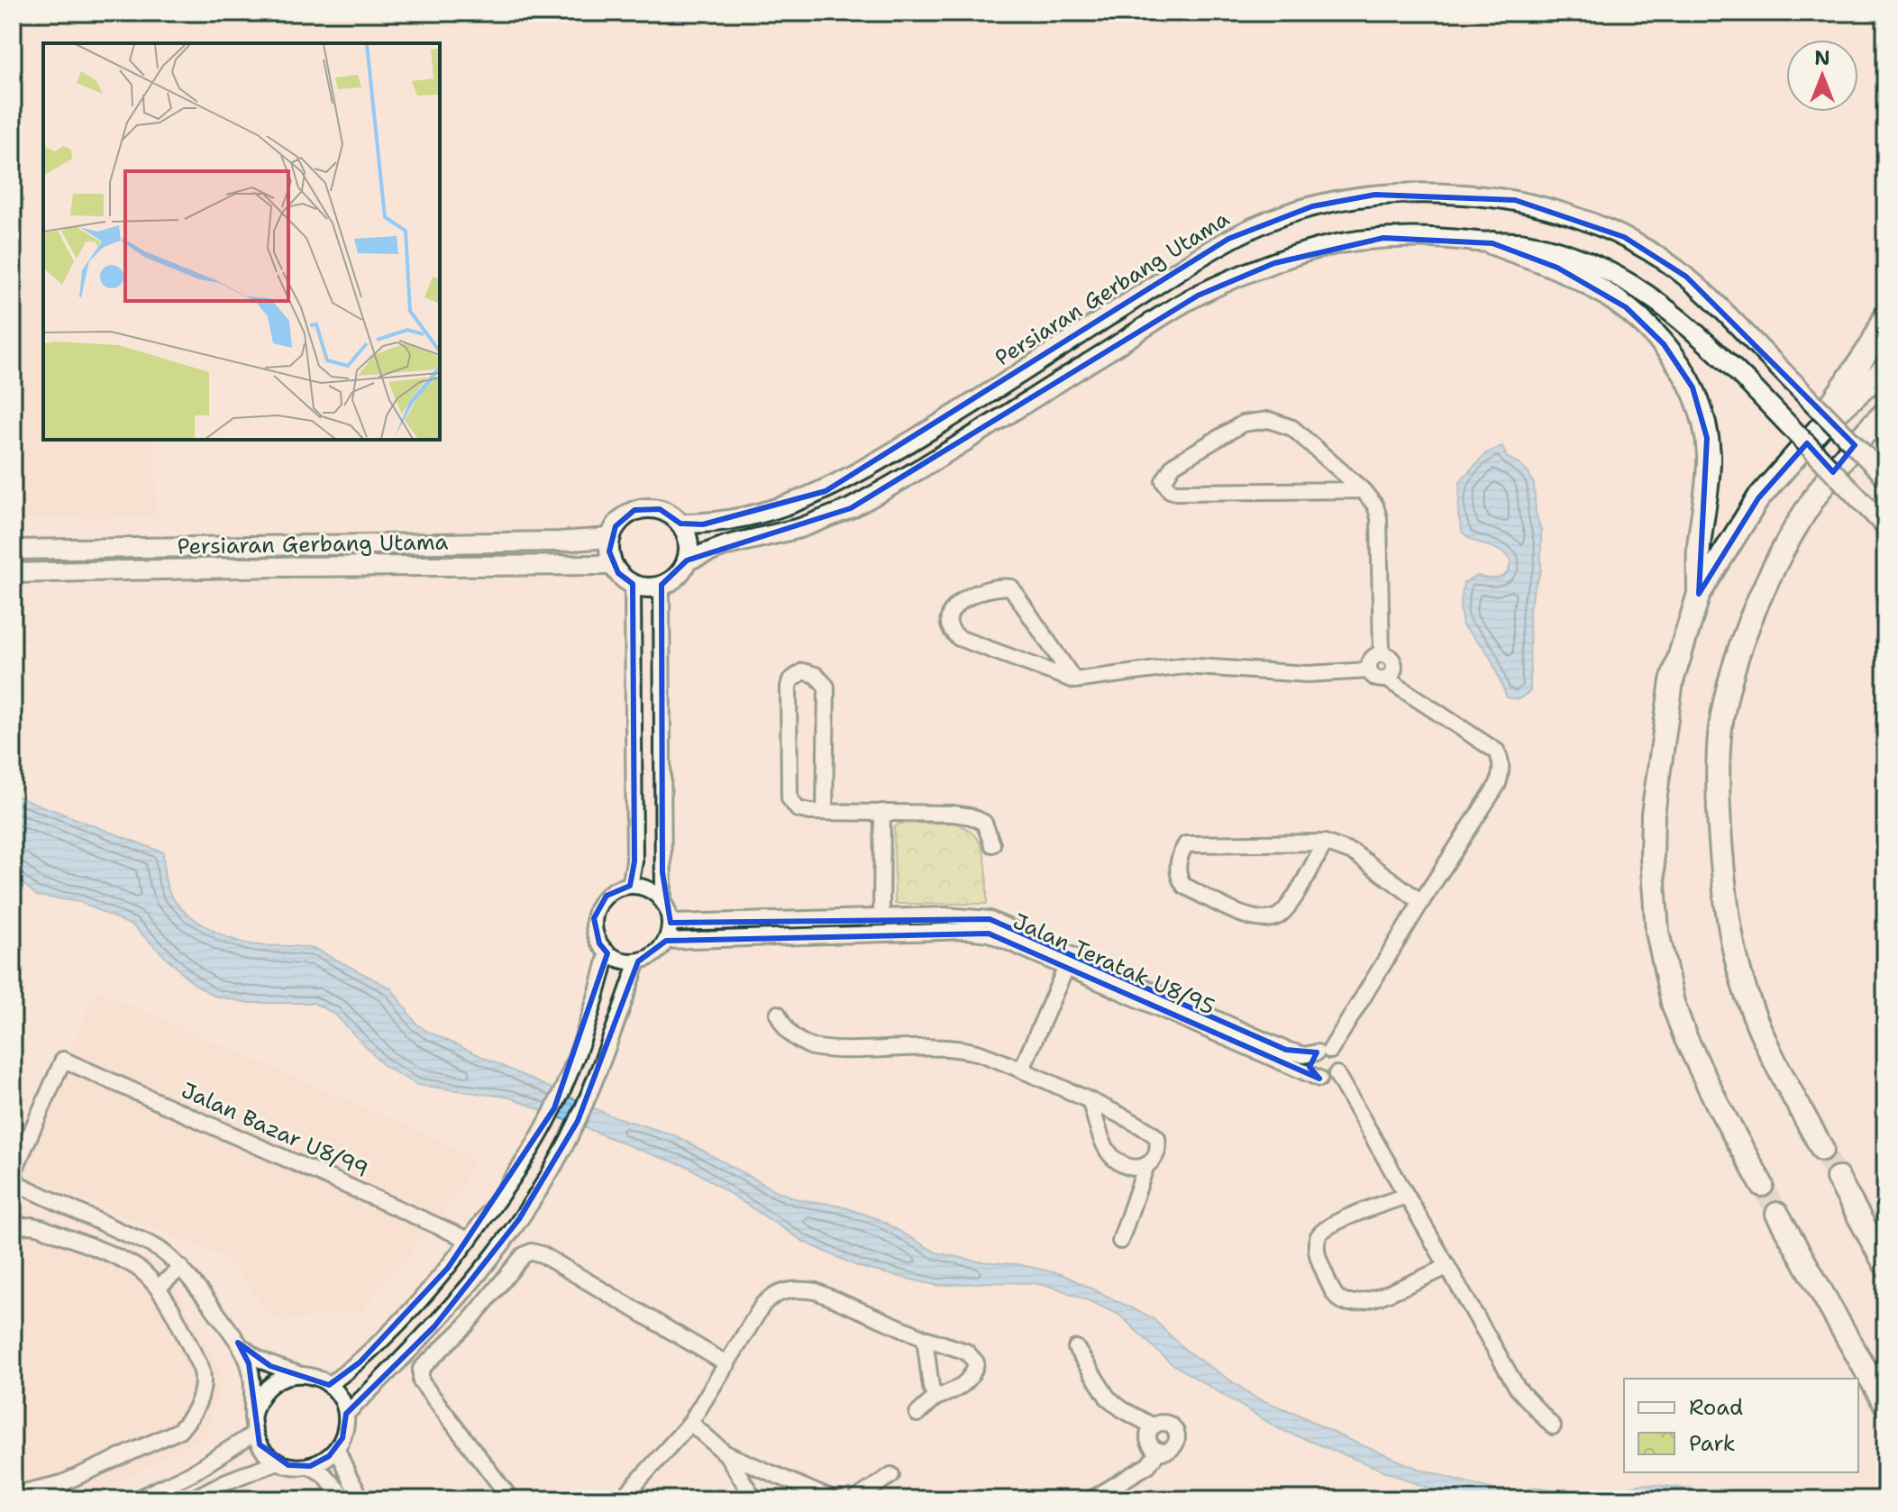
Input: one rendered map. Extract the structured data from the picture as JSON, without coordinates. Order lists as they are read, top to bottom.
{
  "streets": {
    "main road": ["Persiaran Gerbang Utama"],
    "street": ["Jalan Teratak U8/95", "Jalan Bazar U8/99"]
  },
  "legend": ["Road", "Park"],
  "north": "top"
}
